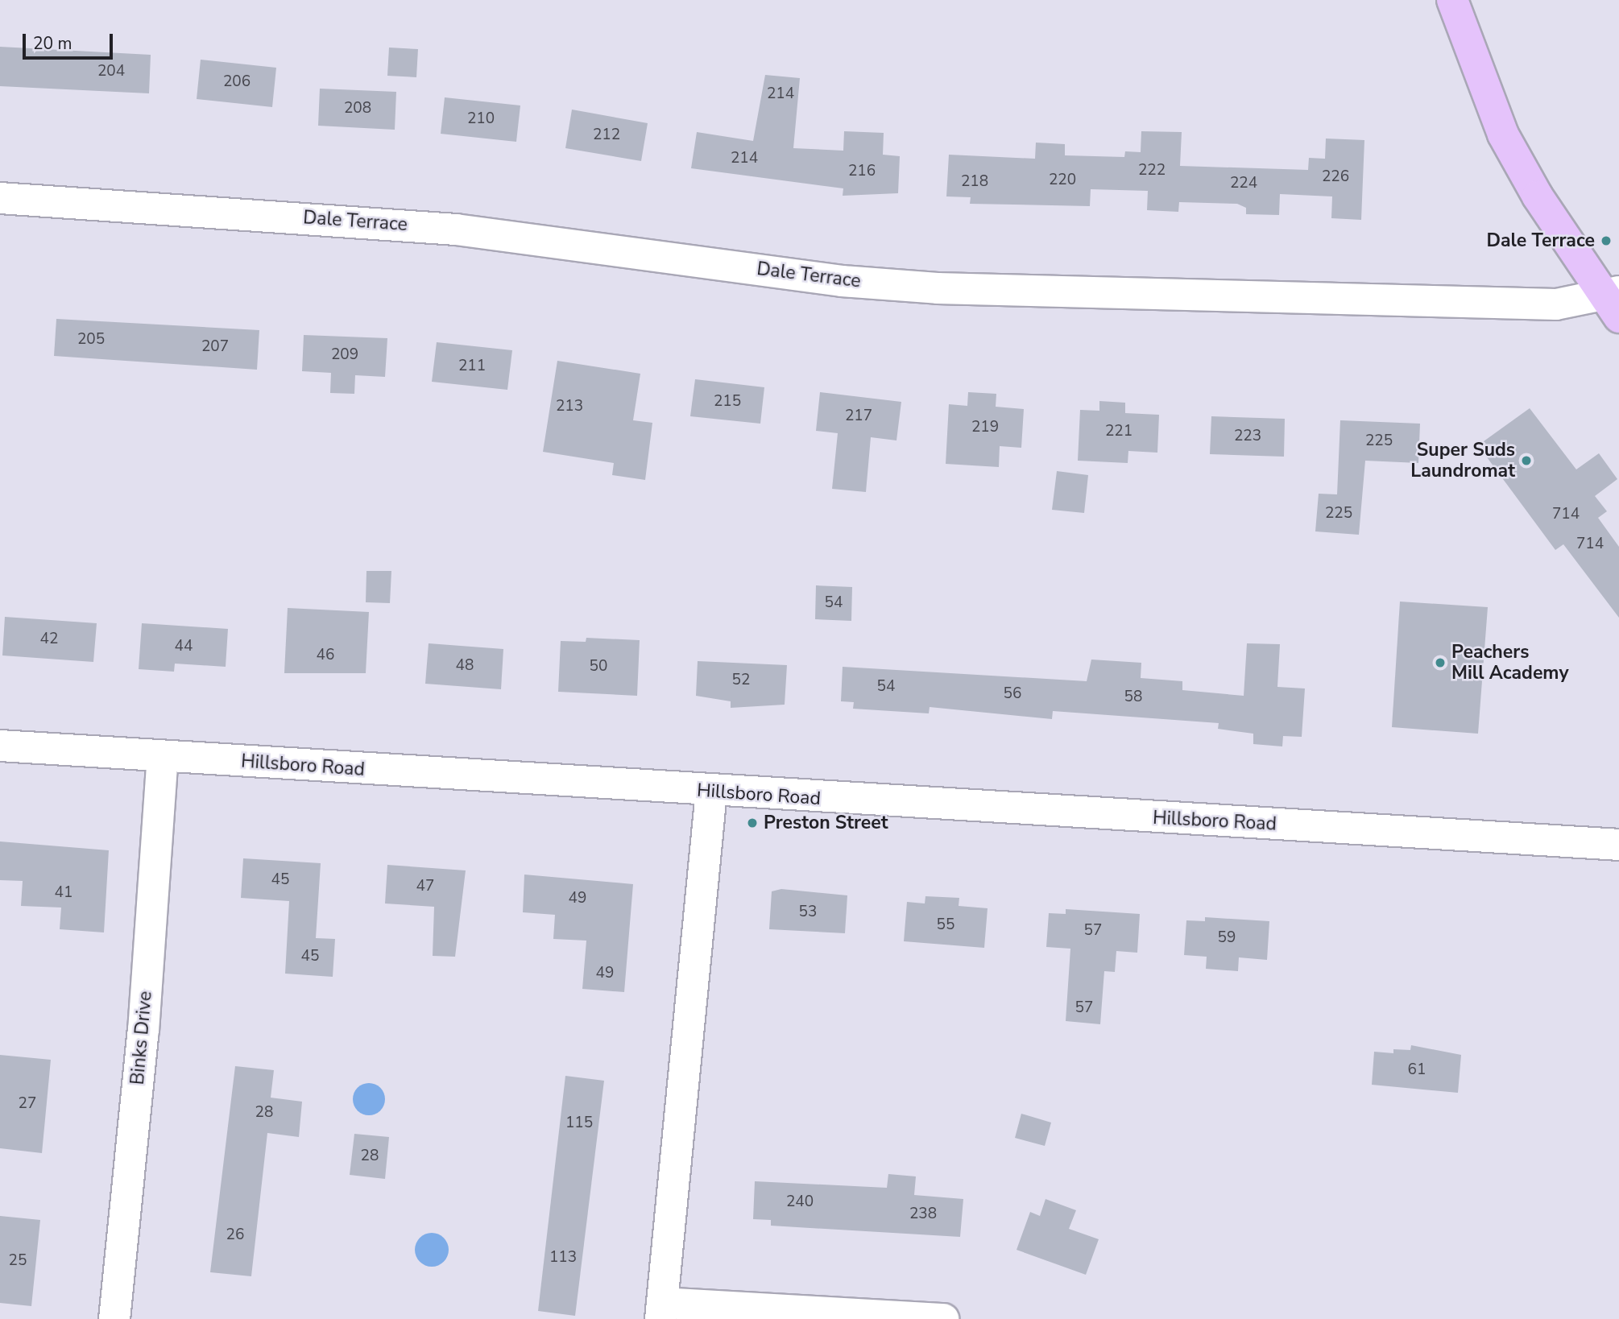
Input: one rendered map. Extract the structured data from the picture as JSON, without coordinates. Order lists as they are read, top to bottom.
{
  "streets": {
    "street": ["Dale Terrace", "Hillsboro Road", "Binks Drive"]
  },
  "crossings": [
    ["Hillsboro Road", "Binks Drive"]
  ],
  "places": [
    "Dale Terrace",
    "Super Suds Laundromat",
    "Peachers Mill Academy",
    "Preston Street"
  ],
  "house_numbers": [
    "204",
    "206",
    "214",
    "208",
    "210",
    "212",
    "214",
    "222",
    "216",
    "226",
    "220",
    "218",
    "224",
    "205",
    "207",
    "209",
    "211",
    "215",
    "213",
    "217",
    "219",
    "221",
    "223",
    "225",
    "225",
    "714",
    "714",
    "54",
    "42",
    "44",
    "46",
    "48",
    "50",
    "52",
    "54",
    "56",
    "58",
    "45",
    "47",
    "41",
    "49",
    "53",
    "55",
    "57",
    "59",
    "45",
    "49",
    "57",
    "61",
    "27",
    "28",
    "115",
    "28",
    "240",
    "238",
    "26",
    "113",
    "25"
  ],
  "scale_bar": "20 m"
}
